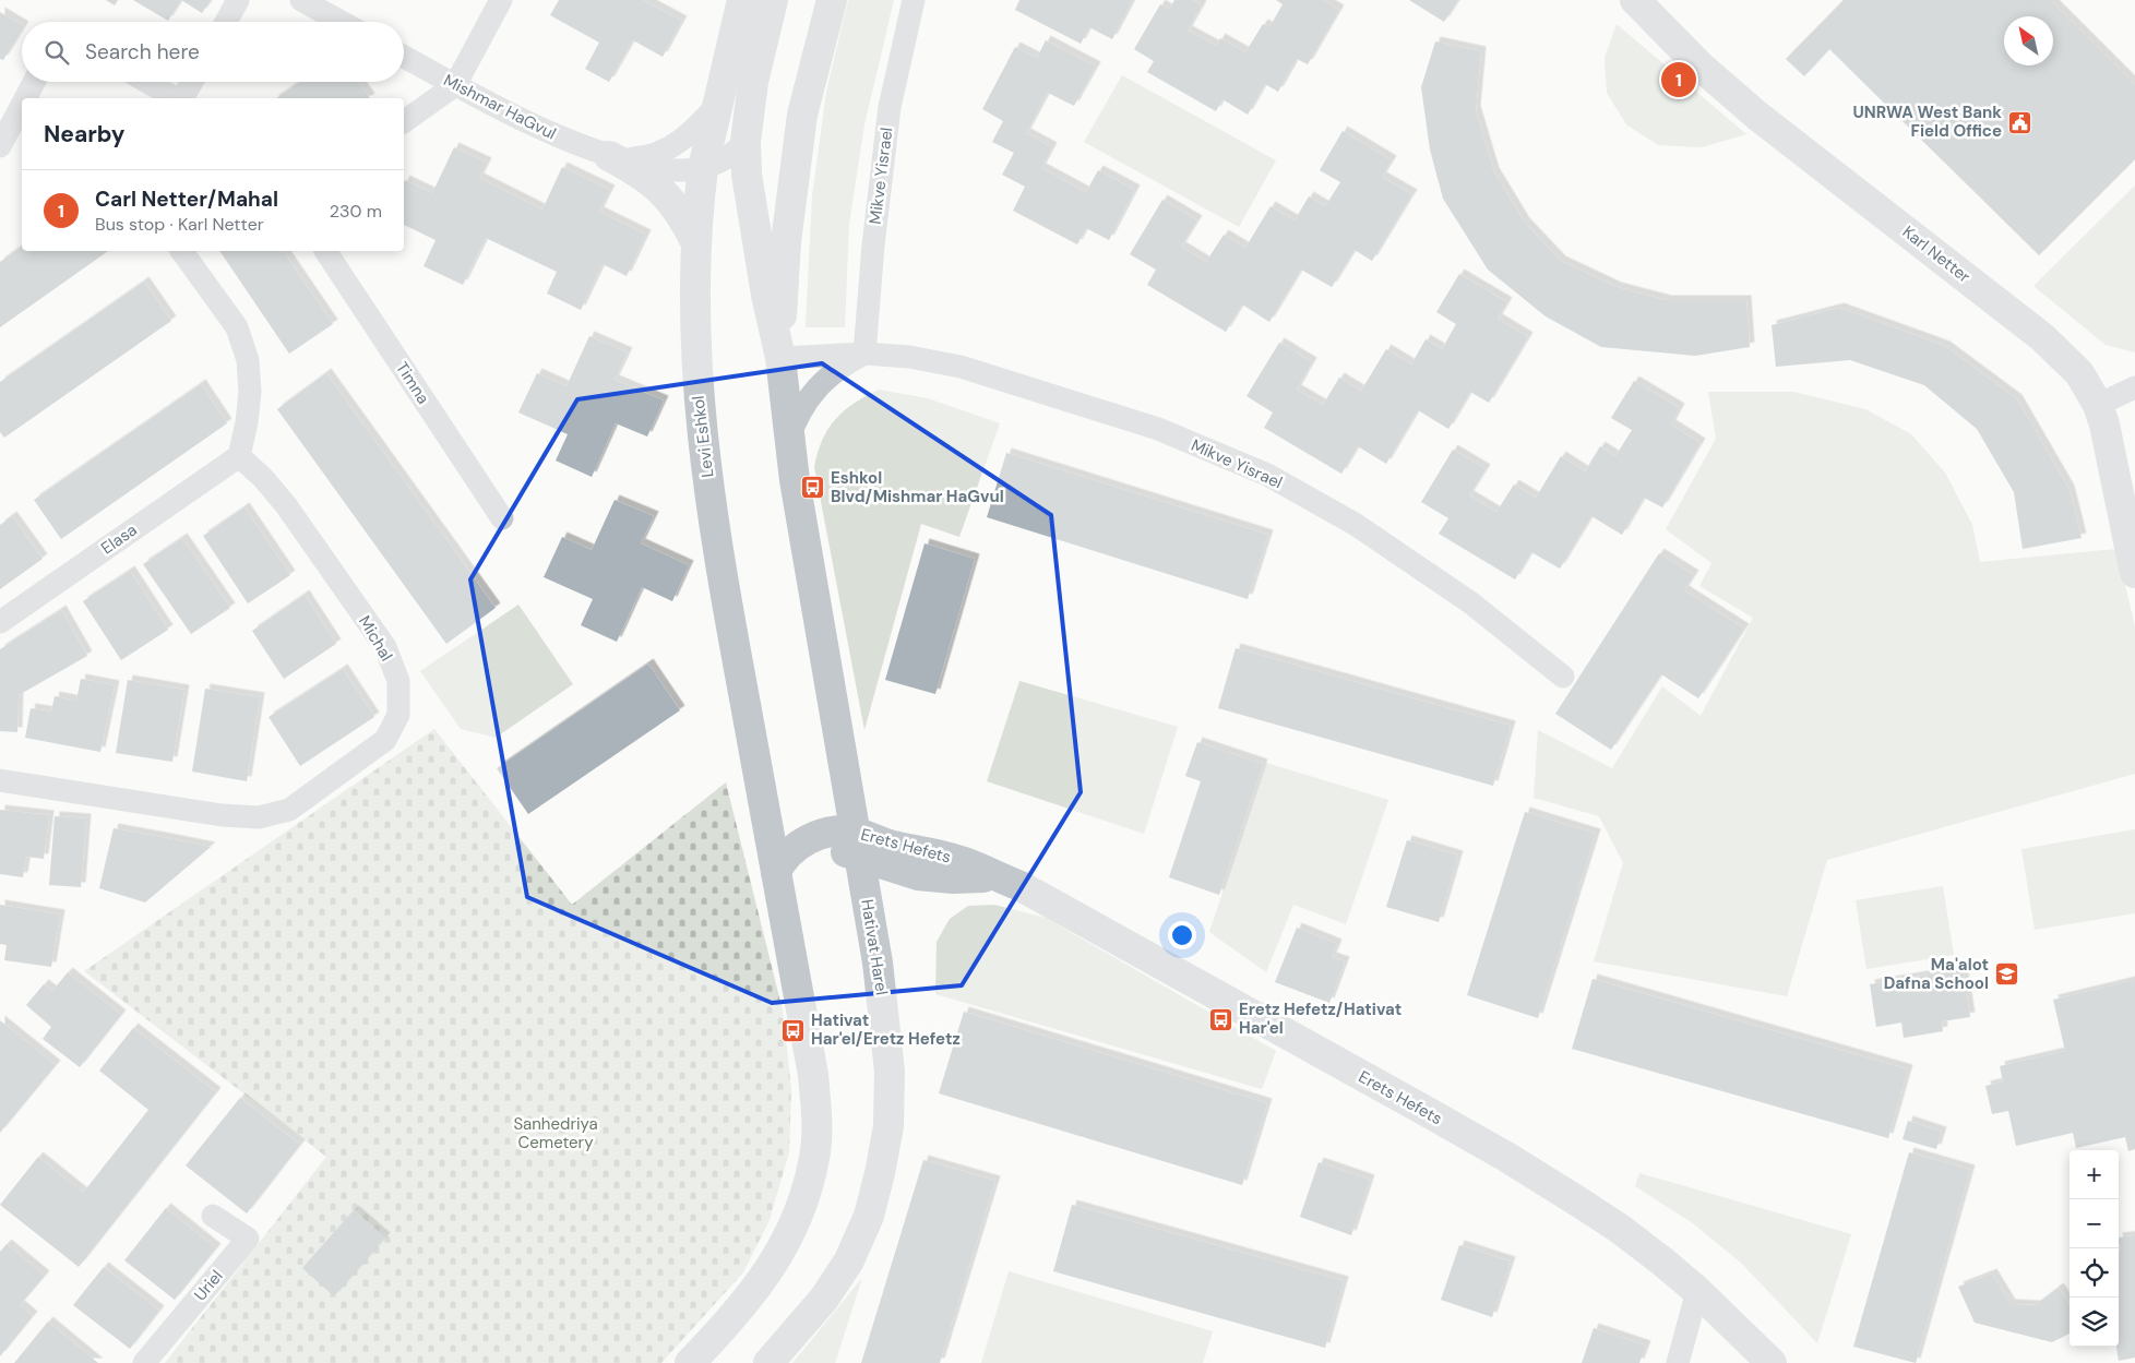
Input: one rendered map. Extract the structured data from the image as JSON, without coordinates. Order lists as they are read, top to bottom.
{
  "streets": {
    "street": [
      "Mishmar HaGvul",
      "Mikve Yisrael",
      "Karl Netter",
      "Timna",
      "Levi Eshkol",
      "Elasa",
      "Michal",
      "Erets Hefets",
      "Hativat Harel",
      "Uriel"
    ]
  },
  "crossings": [
    ["Mishmar HaGvul", "Levi Eshkol"],
    ["Levi Eshkol", "Erets Hefets"],
    ["Elasa", "Michal"],
    ["Erets Hefets", "Hativat Harel"]
  ],
  "parks": ["Sanhedriya Cemetery"],
  "places": {
    "public building": ["UNRWA West Bank Field Office"],
    "bus stop": ["Eshkol Blvd/Mishmar HaGvul", "Eretz Hefetz/Hativat Har'el", "Hativat Har'el/Eretz Hefetz"],
    "school or university": ["Ma'alot Dafna School"]
  },
  "north": "top left",
  "page": {
    "search": "Search here",
    "pins": "1",
    "heading": "Nearby",
    "list": [
      {
        "mark": "1",
        "name": "Carl Netter/Mahal",
        "note": "Bus stop · Karl Netter",
        "value": "230 m"
      }
    ],
    "map_buttons": ["+", "−"]
  }
}
